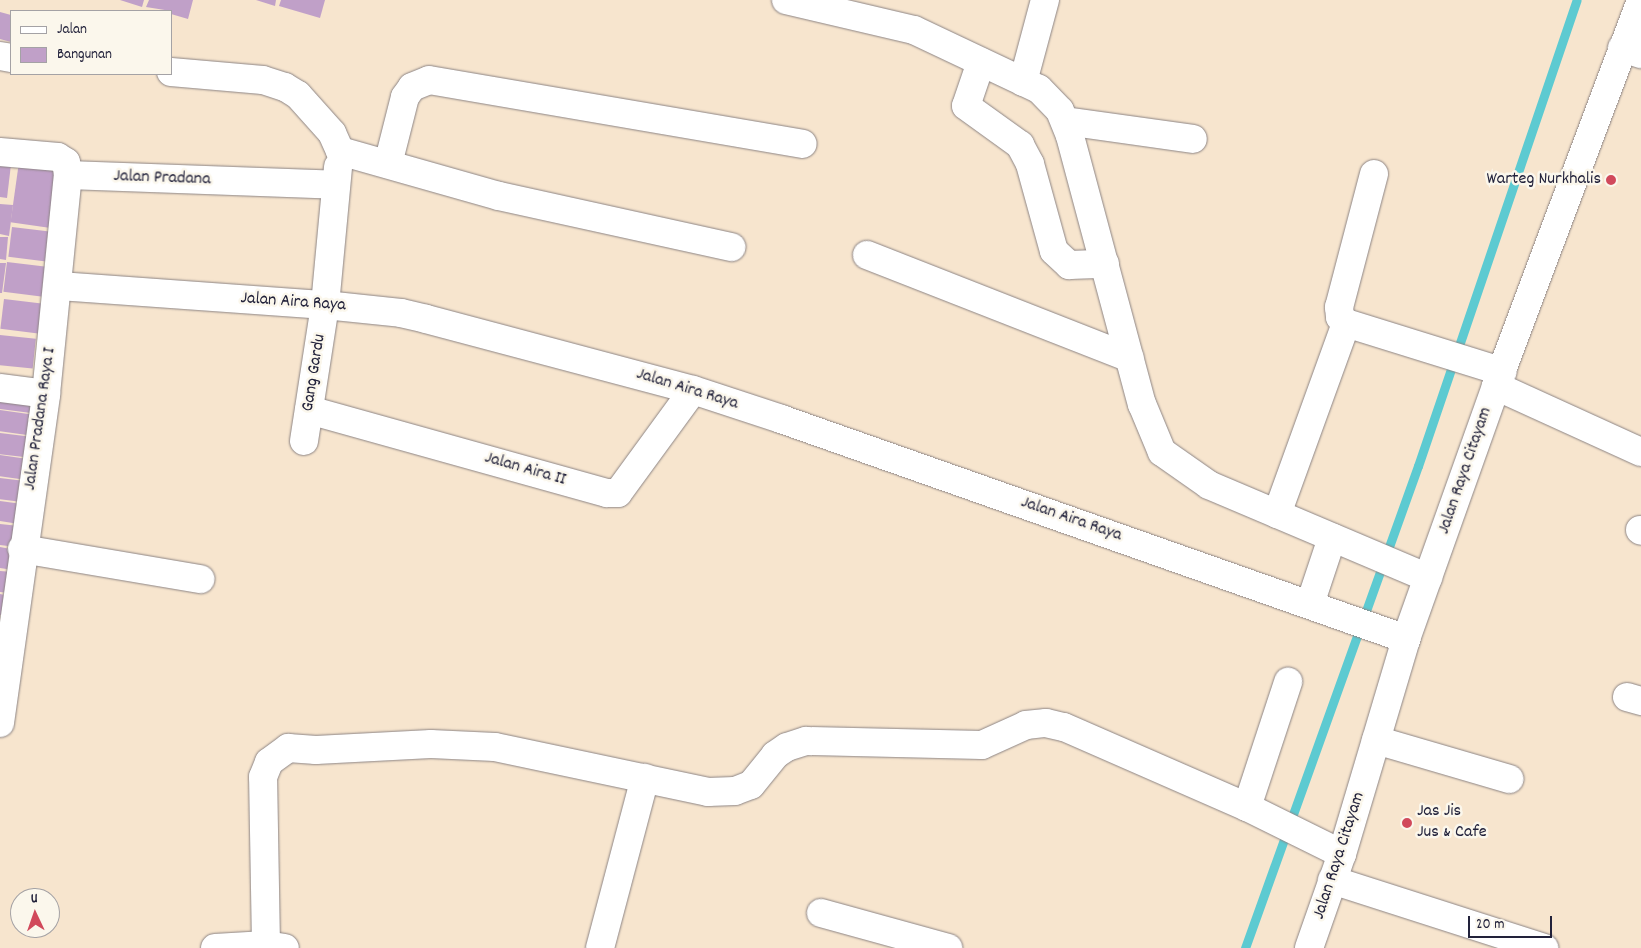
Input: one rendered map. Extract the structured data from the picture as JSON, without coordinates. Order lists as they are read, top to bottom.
{
  "streets": {
    "street": [
      "Jalan Pradana",
      "Jalan Aira Raya",
      "Gang Gardu",
      "Jalan Pradana Raya I",
      "Jalan Aira II",
      "Jalan Raya Citayam"
    ]
  },
  "crossings": [
    ["Jalan Pradana", "Gang Gardu"],
    ["Jalan Pradana", "Jalan Pradana Raya I"],
    ["Jalan Aira Raya", "Gang Gardu"],
    ["Jalan Aira Raya", "Jalan Pradana Raya I"],
    ["Jalan Aira Raya", "Jalan Aira II"],
    ["Jalan Aira Raya", "Jalan Raya Citayam"],
    ["Gang Gardu", "Jalan Aira II"]
  ],
  "places": ["Warteg Nurkhalis", "Jas Jis Jus & Cafe"],
  "legend": ["Jalan", "Bangunan"],
  "scale_bar": "20 m",
  "north": "top"
}
